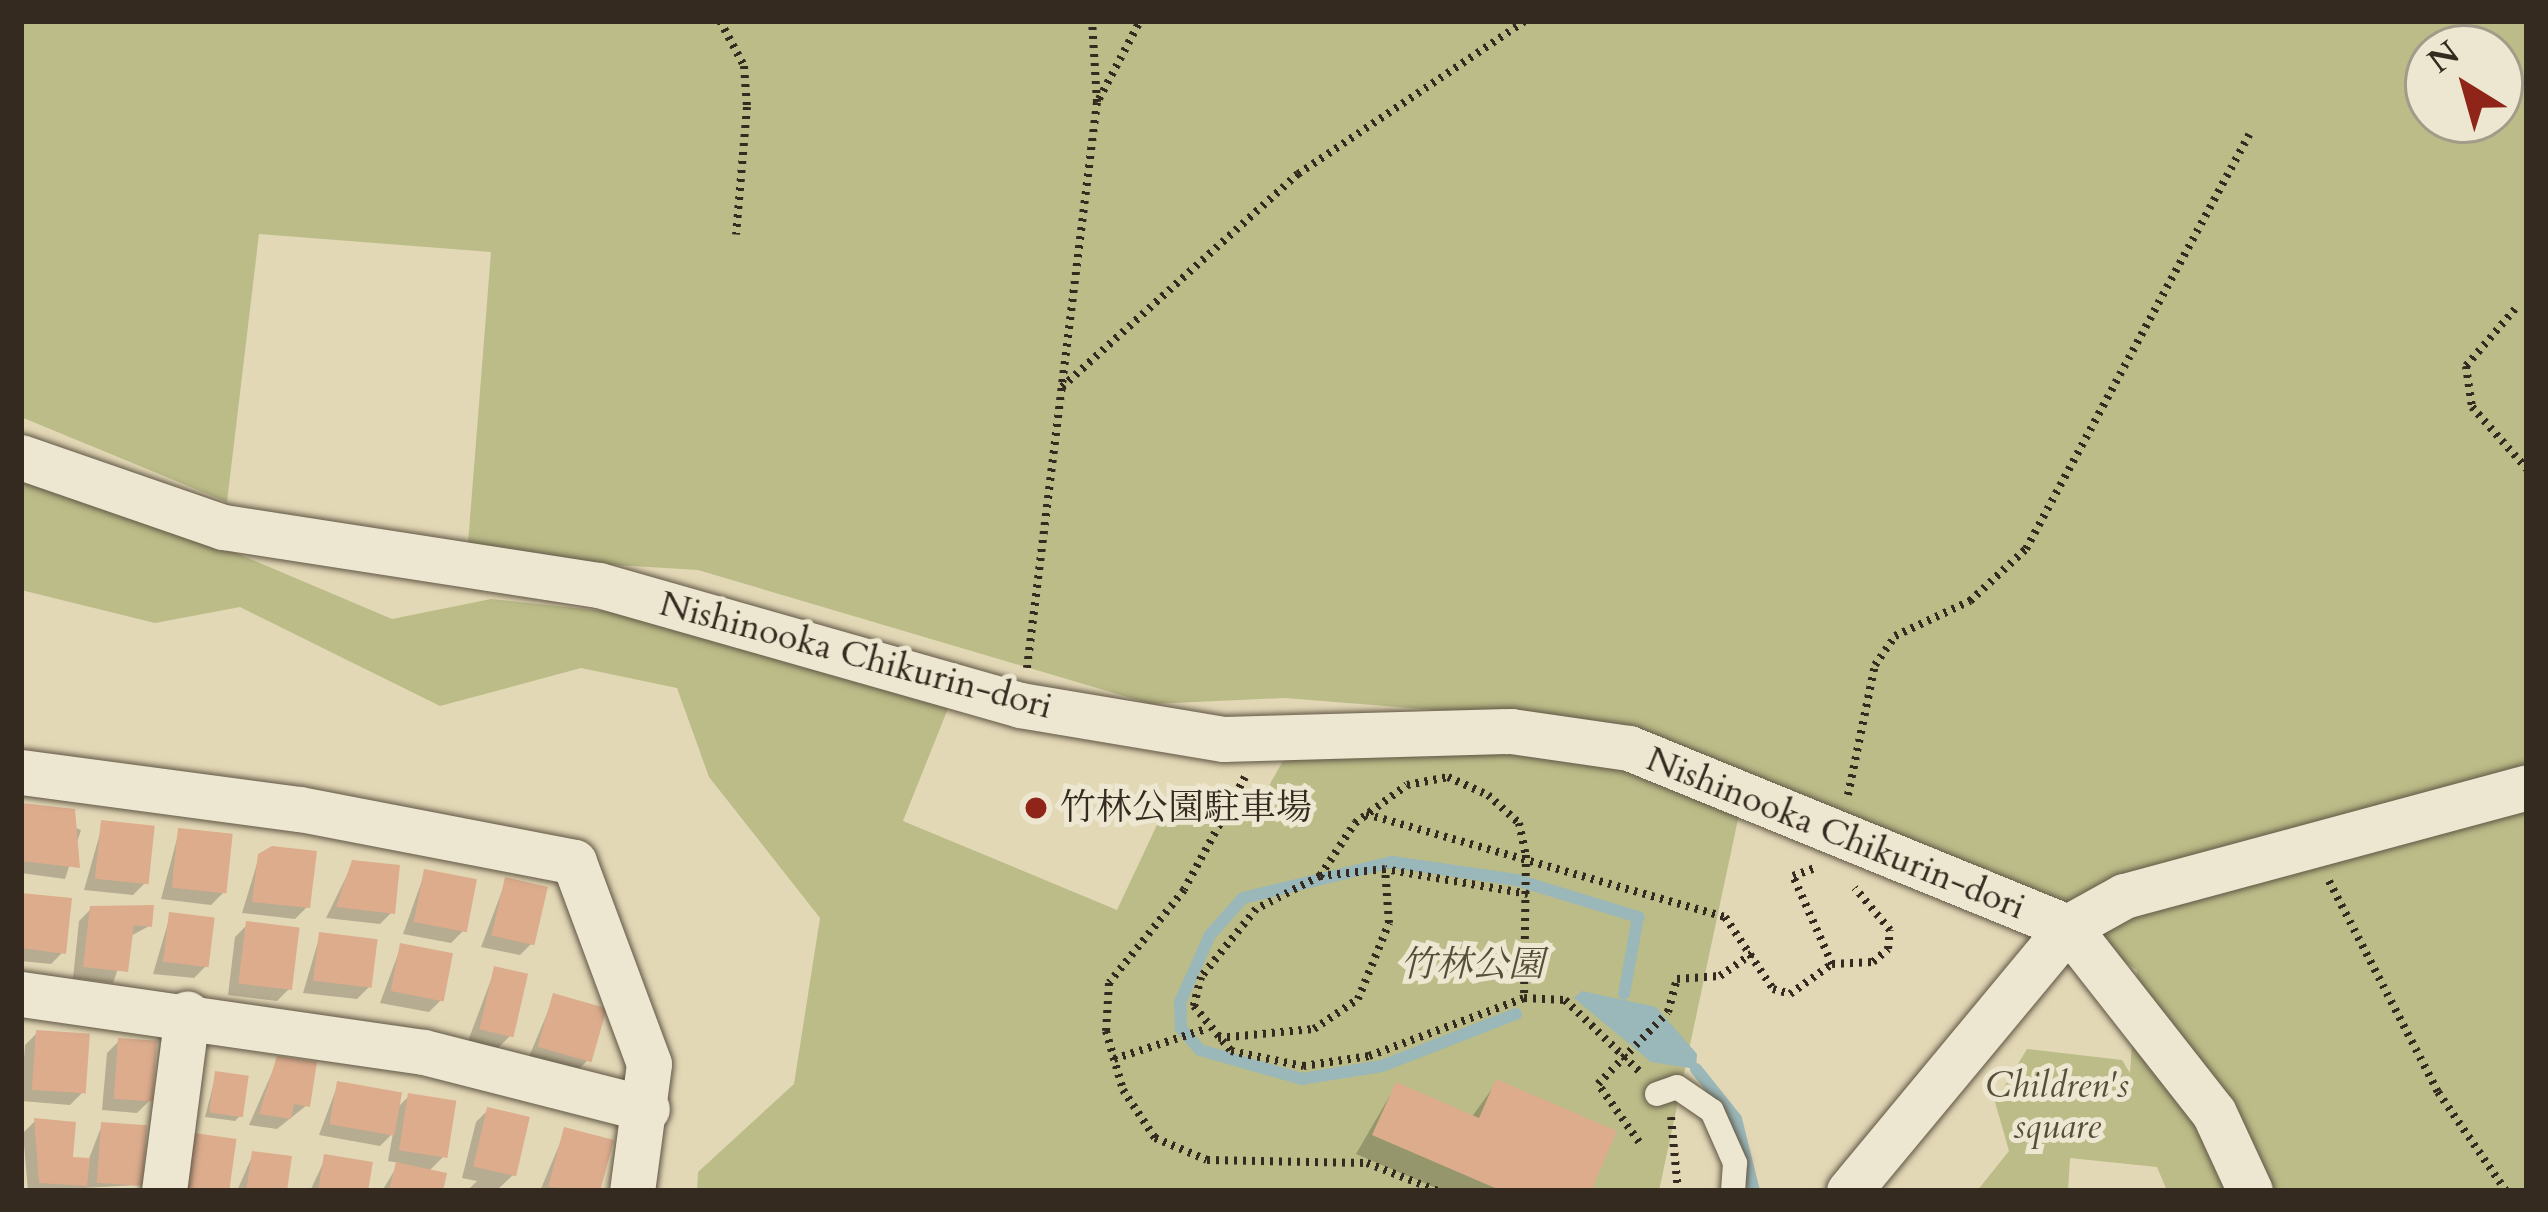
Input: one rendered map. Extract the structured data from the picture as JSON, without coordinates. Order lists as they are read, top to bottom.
{
  "streets": {
    "street": ["Nishinooka Chikurin-dori"]
  },
  "parks": ["竹林公園", "Children's square"],
  "places": ["竹林公園駐車場"],
  "north": "top left"
}
